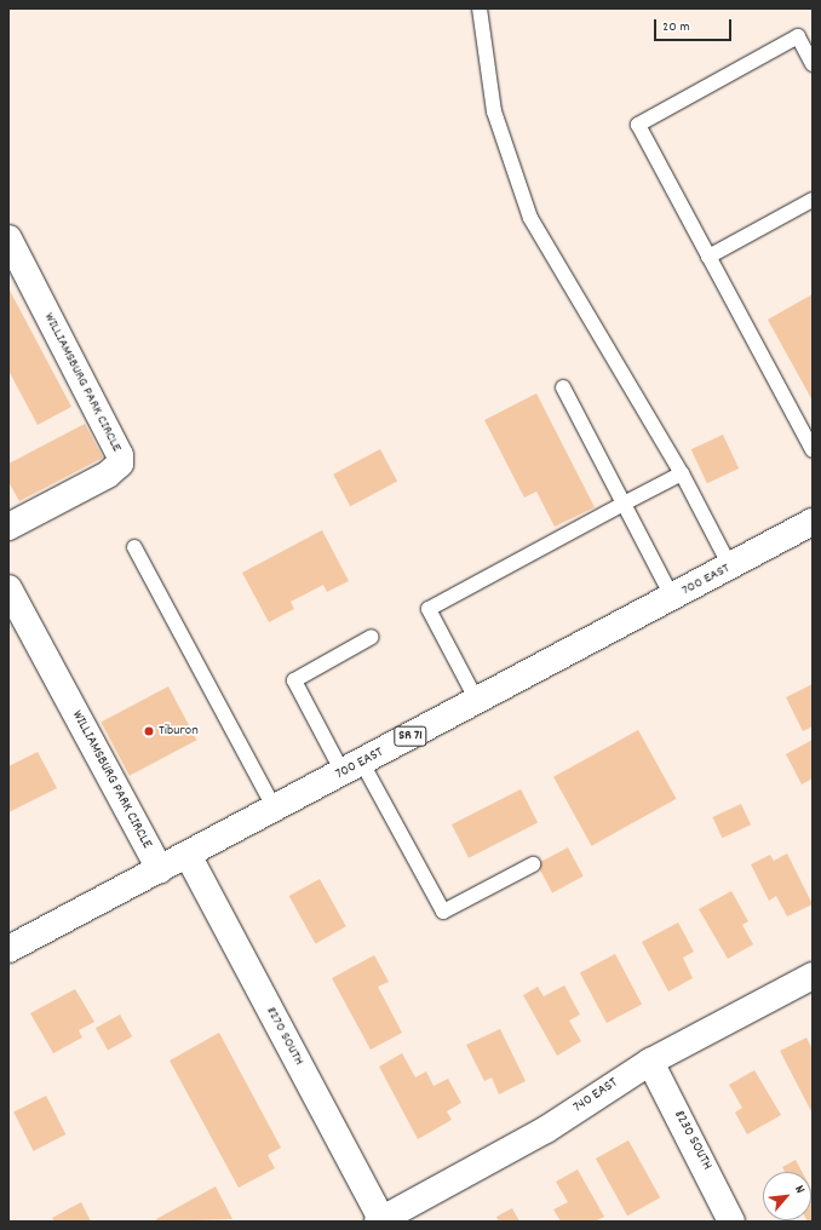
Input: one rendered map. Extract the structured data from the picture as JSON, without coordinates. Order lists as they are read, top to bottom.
{
  "streets": {
    "street": [
      "WILLIAMSBURG PARK CIRCLE",
      "700 EAST",
      "SR 71",
      "8270 SOUTH",
      "740 EAST",
      "8230 SOUTH"
    ]
  },
  "crossings": [
    ["WILLIAMSBURG PARK CIRCLE", "700 EAST"],
    ["700 EAST", "8270 SOUTH"],
    ["8270 SOUTH", "740 EAST"],
    ["740 EAST", "8230 SOUTH"]
  ],
  "places": ["Tiburon"],
  "scale_bar": "20 m",
  "north": "top right"
}
